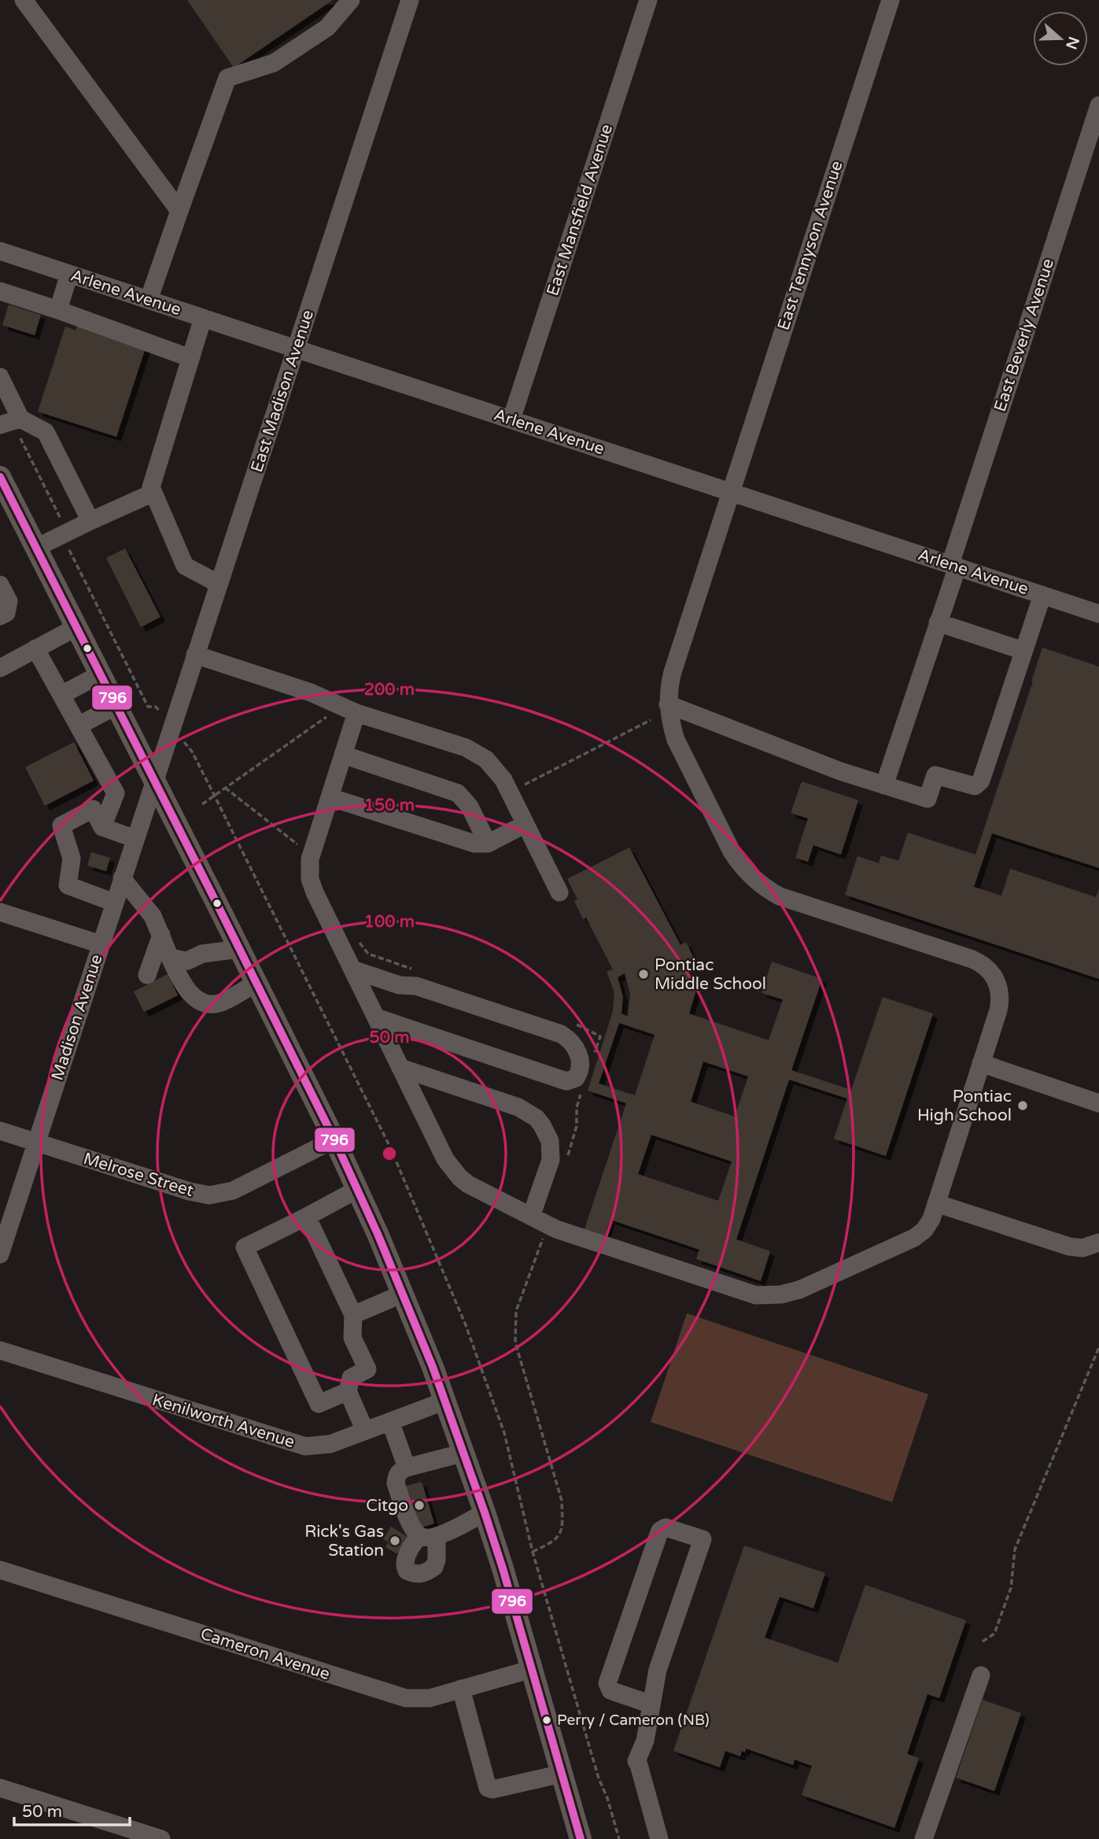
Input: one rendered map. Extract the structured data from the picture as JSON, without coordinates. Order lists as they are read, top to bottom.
{
  "streets": {
    "street": [
      "East Mansfield Avenue",
      "East Tennyson Avenue",
      "Arlene Avenue",
      "East Beverly Avenue",
      "East Madison Avenue",
      "Madison Avenue",
      "Melrose Street",
      "Kenilworth Avenue",
      "Cameron Avenue"
    ]
  },
  "crossings": [
    ["East Mansfield Avenue", "Arlene Avenue"],
    ["East Tennyson Avenue", "Arlene Avenue"],
    ["Arlene Avenue", "East Beverly Avenue"],
    ["Arlene Avenue", "East Madison Avenue"],
    ["East Madison Avenue", "Madison Avenue"],
    ["Madison Avenue", "Melrose Street"]
  ],
  "places": [
    "Pontiac Middle School",
    "Pontiac High School",
    "Citgo",
    "Rick's Gas Station",
    "Perry / Cameron (NB)"
  ],
  "lines": ["transit line 796"],
  "scale_bar": "50 m",
  "north": "right",
  "rings": [
    "200 m",
    "150 m",
    "100 m",
    "50 m"
  ]
}
